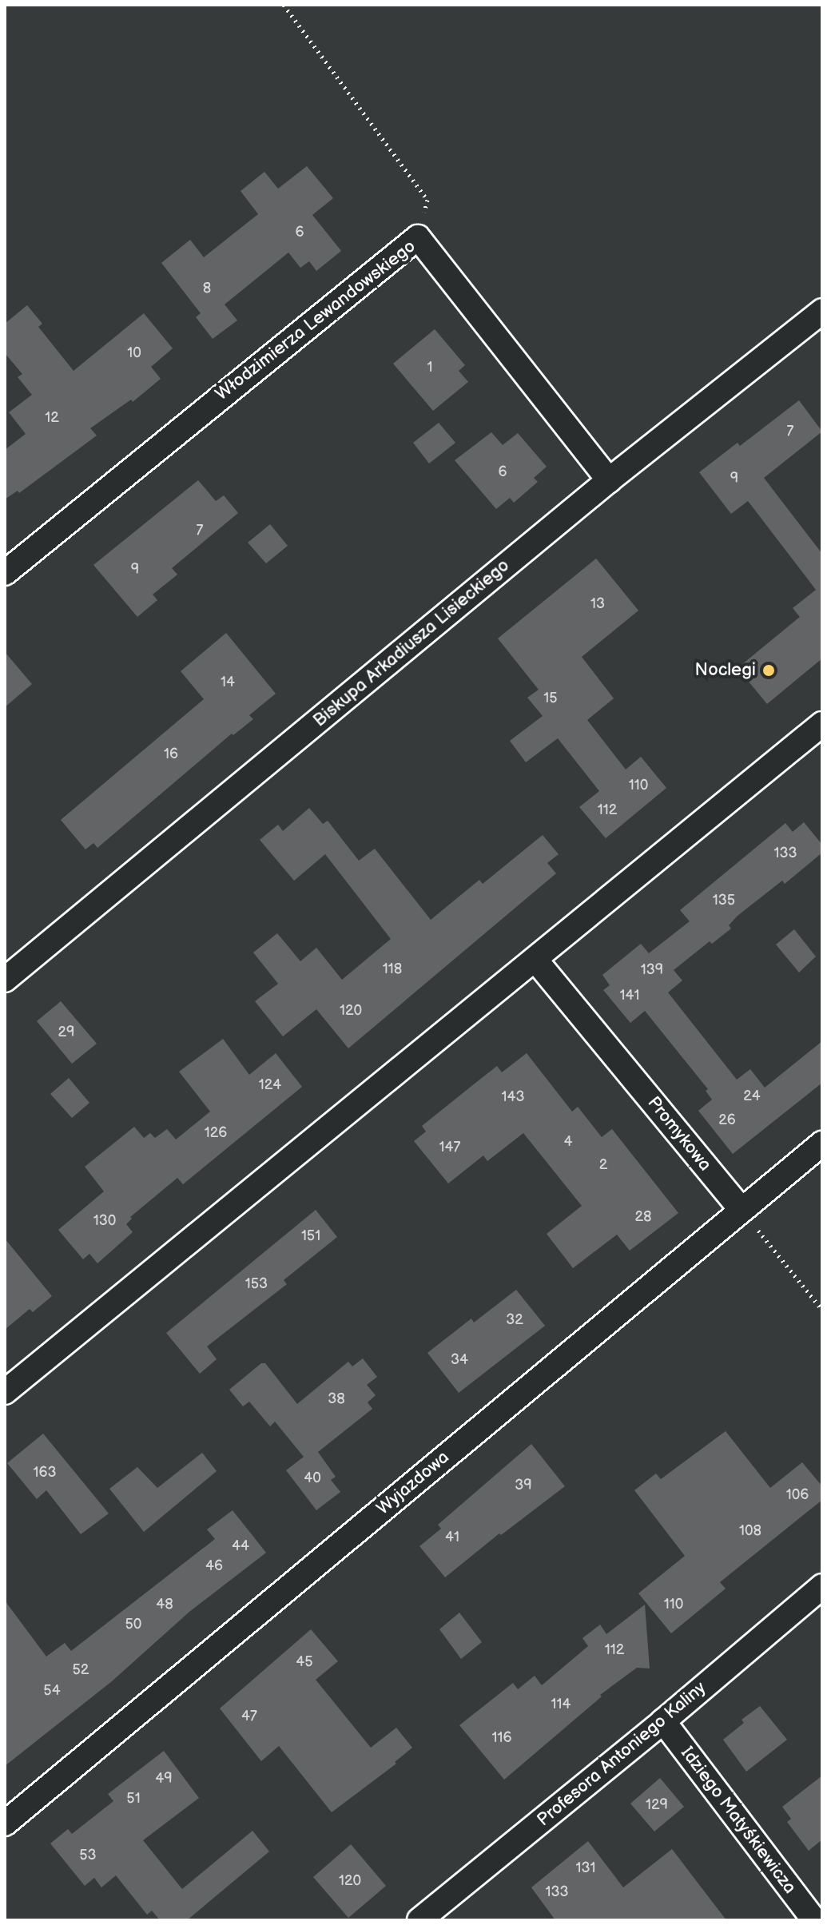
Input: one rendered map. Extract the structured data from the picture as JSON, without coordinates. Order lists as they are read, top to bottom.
{
  "streets": {
    "street": [
      "Włodzimierza Lewandowskiego",
      "Biskupa Arkadiusza Lisieckiego",
      "Promykowa",
      "Wyjazdowa",
      "Profesora Antoniego Kaliny",
      "Idziego Matyśkiewicza"
    ]
  },
  "crossings": [
    ["Włodzimierza Lewandowskiego", "Biskupa Arkadiusza Lisieckiego"],
    ["Promykowa", "Wyjazdowa"],
    ["Profesora Antoniego Kaliny", "Idziego Matyśkiewicza"]
  ],
  "places": ["Noclegi"],
  "house_numbers": [
    "6",
    "8",
    "10",
    "1",
    "12",
    "7",
    "6",
    "9",
    "7",
    "9",
    "13",
    "14",
    "15",
    "16",
    "110",
    "112",
    "133",
    "135",
    "118",
    "139",
    "141",
    "120",
    "29",
    "124",
    "24",
    "143",
    "26",
    "126",
    "4",
    "147",
    "2",
    "28",
    "130",
    "151",
    "153",
    "32",
    "34",
    "38",
    "163",
    "40",
    "39",
    "106",
    "108",
    "41",
    "44",
    "46",
    "48",
    "110",
    "50",
    "112",
    "45",
    "52",
    "54",
    "114",
    "47",
    "116",
    "49",
    "51",
    "129",
    "53",
    "131",
    "120",
    "133"
  ]
}
